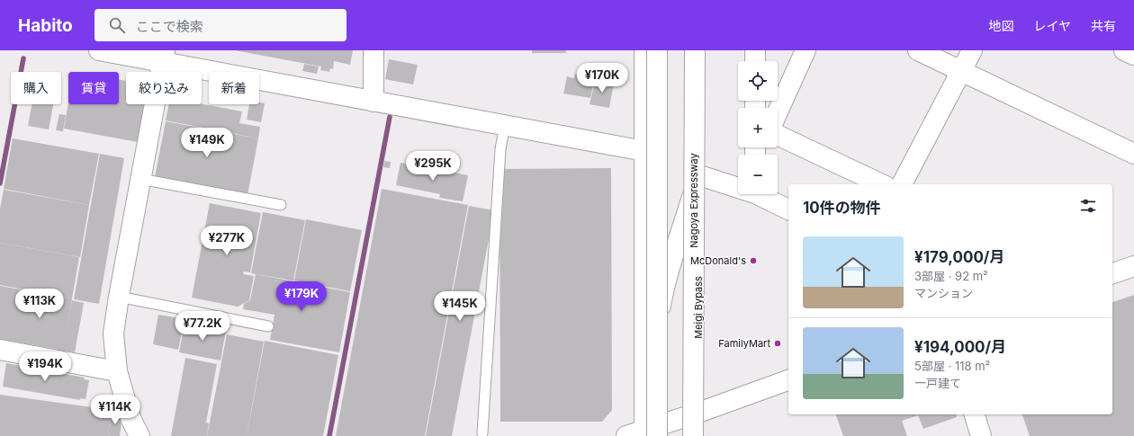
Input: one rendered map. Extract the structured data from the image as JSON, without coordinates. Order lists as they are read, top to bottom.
{
  "streets": {
    "main road": ["Nagoya Expressway", "Meigi Bypass"]
  },
  "places": ["McDonald's", "FamilyMart"],
  "page": {
    "header": "Habito",
    "search": "ここで検索",
    "nav": ["地図", "レイヤ", "共有"],
    "map_buttons": ["+", "−"],
    "price": [
      "¥170K",
      "¥149K",
      "¥295K",
      "¥277K",
      "¥179K",
      "¥113K",
      "¥145K",
      "¥77.2K",
      "¥194K",
      "¥114K"
    ],
    "chip": [
      "購入",
      "賃貸",
      "絞り込み",
      "新着"
    ],
    "heading": "10件の物件",
    "list": [
      {
        "name": "¥179,000/月",
        "note": "3部屋 · 92 m² · マンション"
      },
      {
        "name": "¥194,000/月",
        "note": "5部屋 · 118 m² · 一戸建て"
      }
    ]
  }
}
